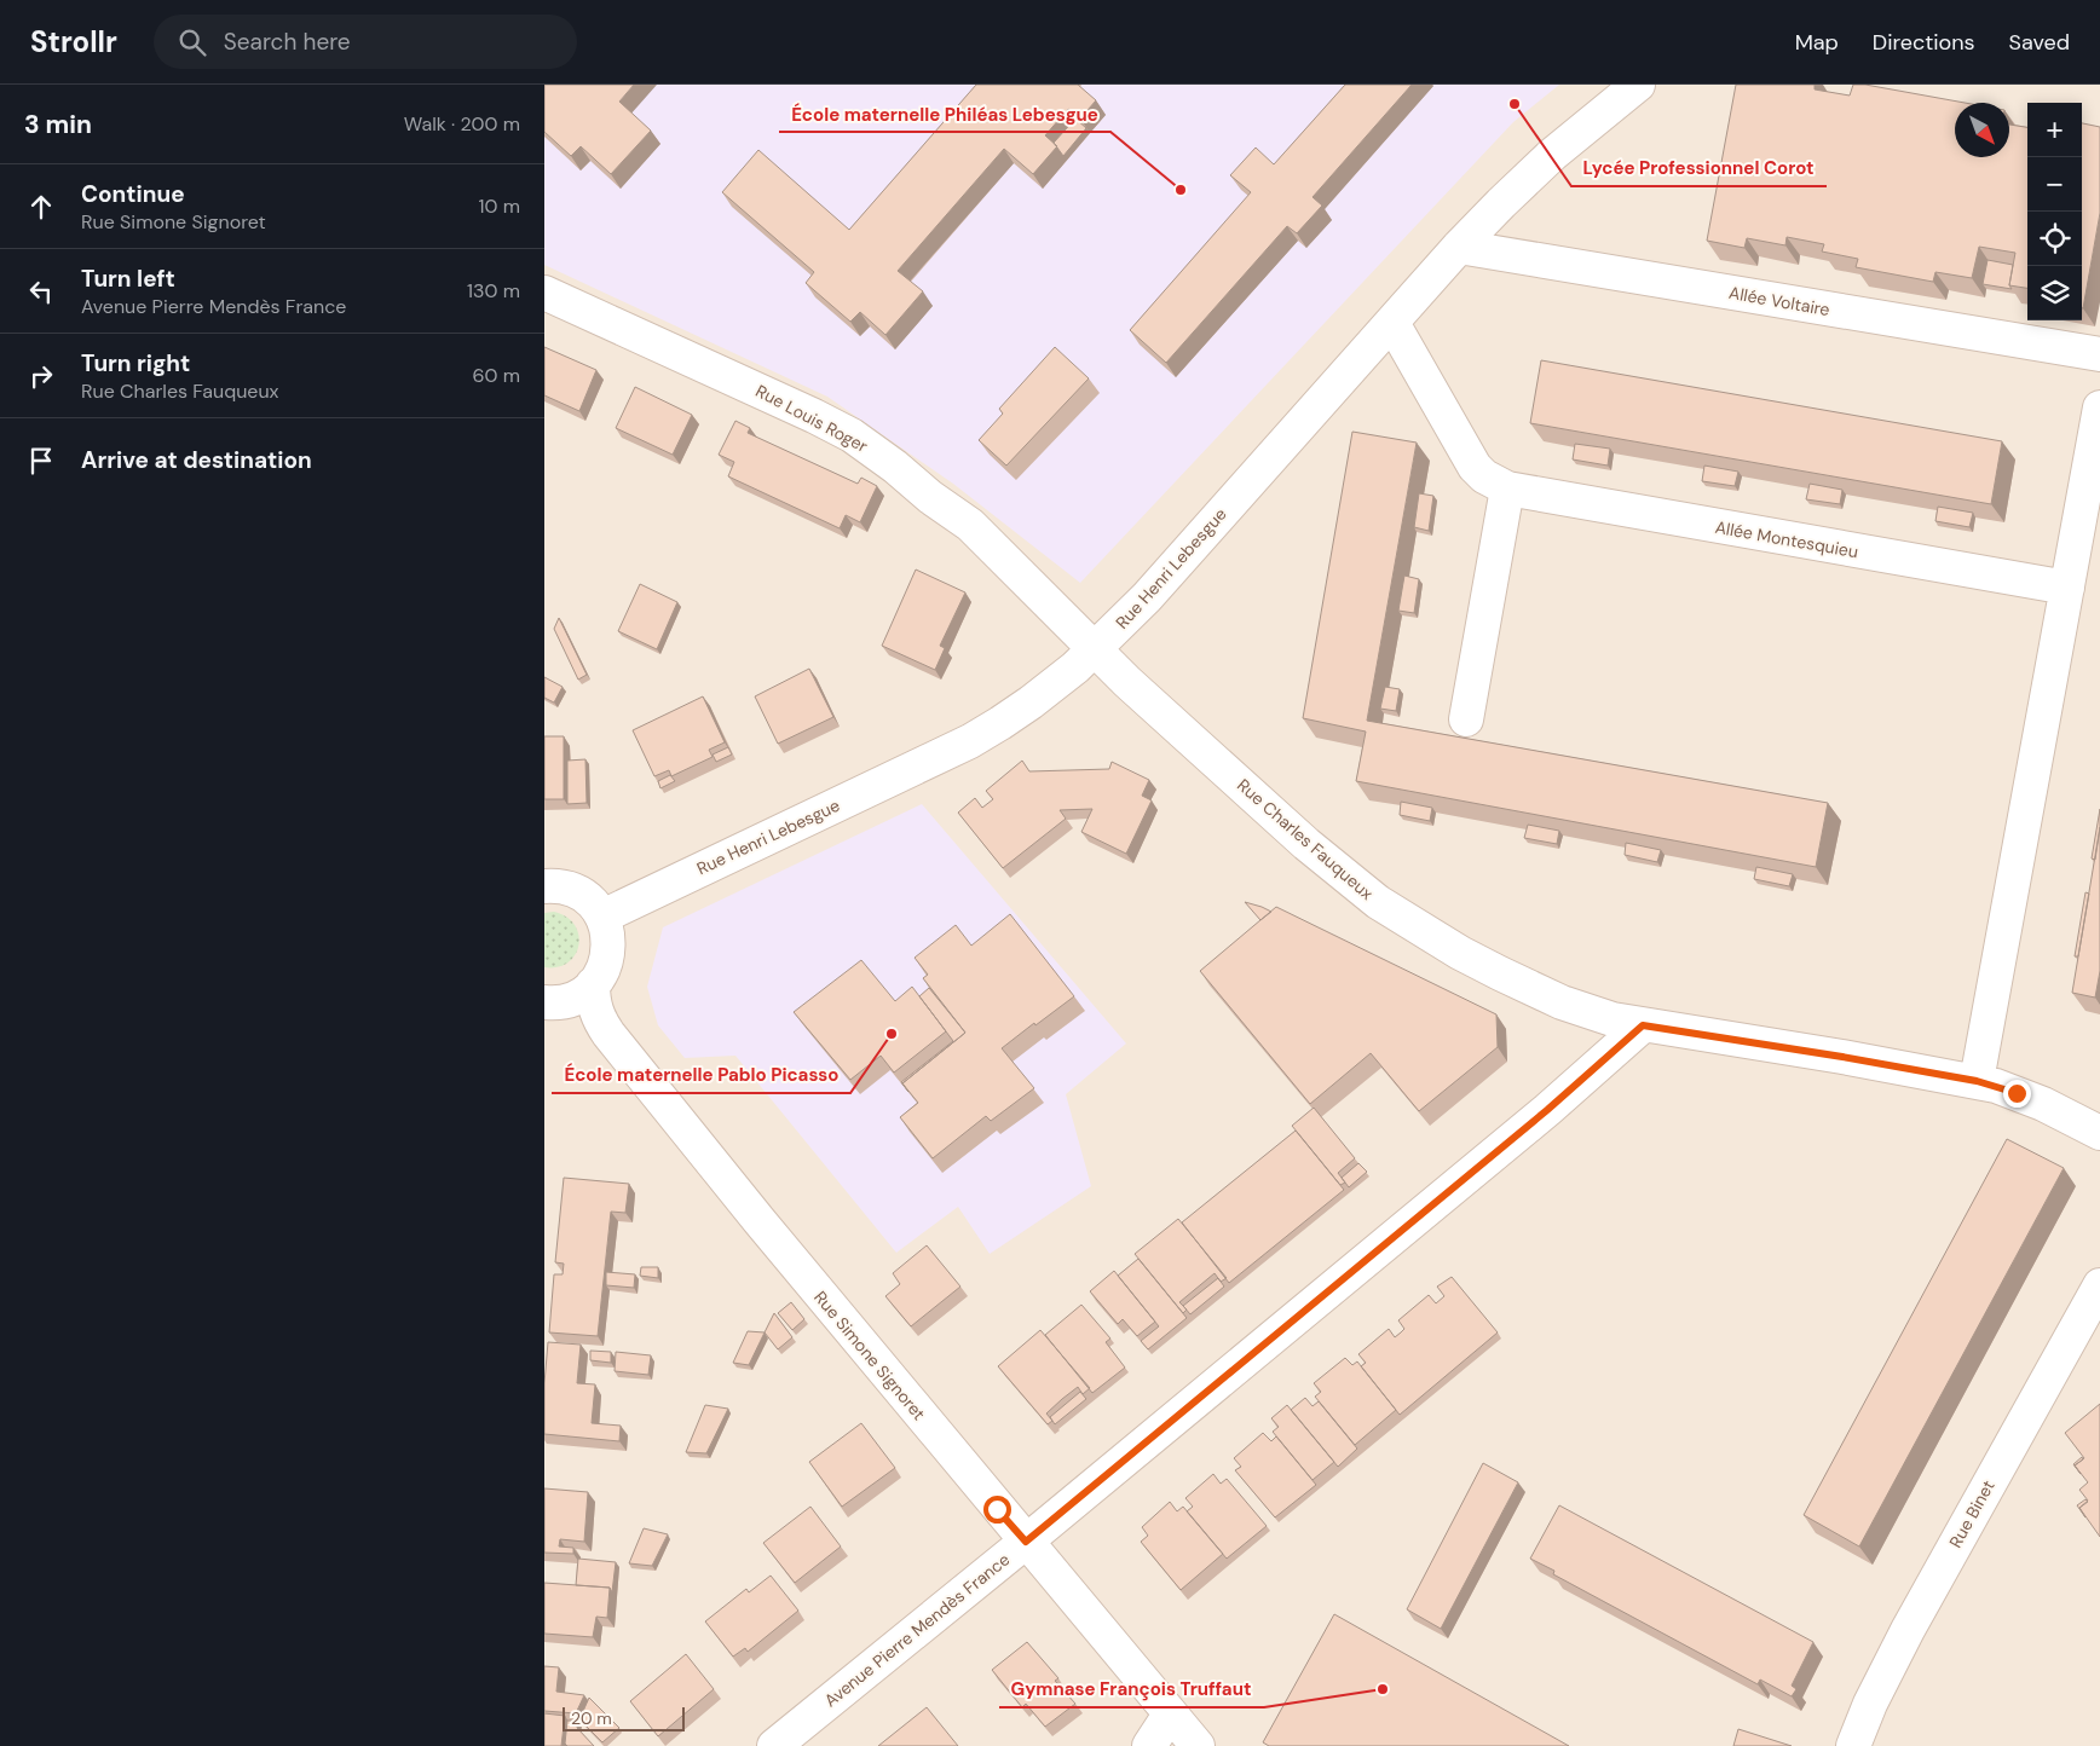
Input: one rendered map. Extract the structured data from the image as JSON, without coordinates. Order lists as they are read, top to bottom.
{
  "streets": {
    "street": [
      "Allée Voltaire",
      "Rue Louis Roger",
      "Allée Montesquieu",
      "Rue Henri Lebesgue",
      "Rue Charles Fauqueux",
      "Rue Simone Signoret",
      "Rue Binet",
      "Avenue Pierre Mendès France"
    ]
  },
  "crossings": [
    ["Allée Voltaire", "Rue Henri Lebesgue"],
    ["Rue Louis Roger", "Rue Henri Lebesgue"],
    ["Rue Louis Roger", "Rue Charles Fauqueux"],
    ["Allée Montesquieu", "Rue Henri Lebesgue"],
    ["Rue Henri Lebesgue", "Rue Charles Fauqueux"],
    ["Rue Charles Fauqueux", "Avenue Pierre Mendès France"],
    ["Rue Simone Signoret", "Avenue Pierre Mendès France"]
  ],
  "places": [
    "Lycée Professionnel Corot",
    "École maternelle Philéas Lebesgue",
    "École maternelle Pablo Picasso",
    "Gymnase François Truffaut"
  ],
  "scale_bar": "20 m",
  "north": "bottom right",
  "page": {
    "header": "Strollr",
    "search": "Search here",
    "nav": ["Map", "Directions", "Saved"],
    "heading": ["3 min", "Walk · 200 m"],
    "map_buttons": ["+", "−"],
    "list": [
      ["Continue", "Rue Simone Signoret", "10 m"],
      ["Turn left", "Avenue Pierre Mendès France", "130 m"],
      ["Turn right", "Rue Charles Fauqueux", "60 m"],
      "Arrive at destination"
    ],
    "scale": "20 m"
  }
}
